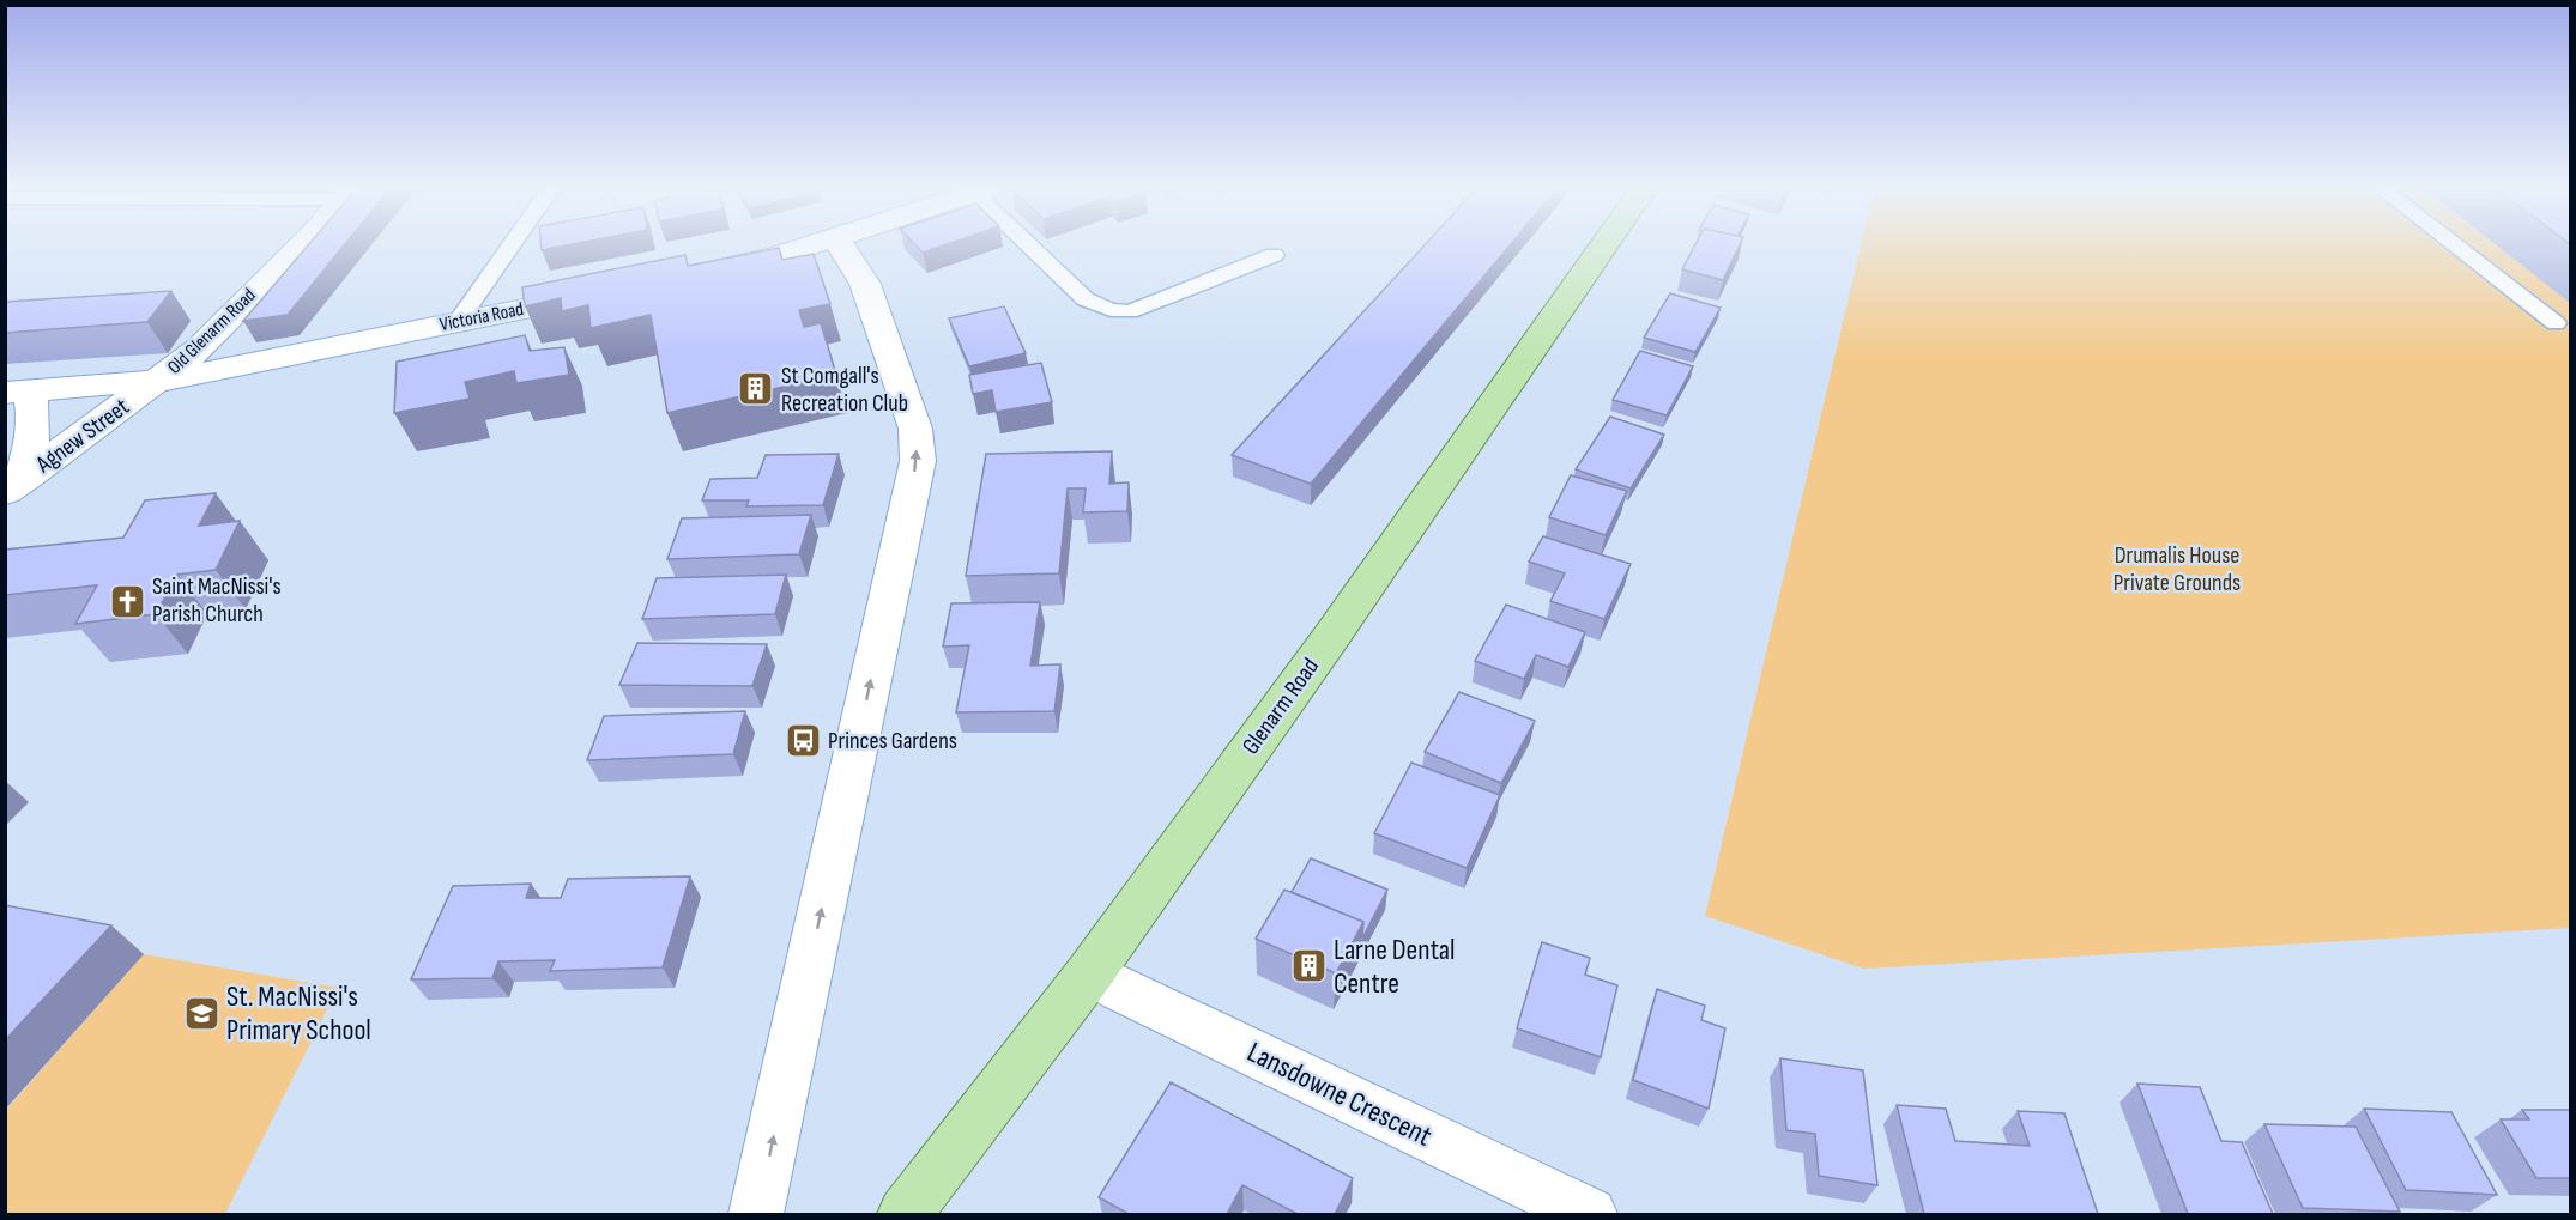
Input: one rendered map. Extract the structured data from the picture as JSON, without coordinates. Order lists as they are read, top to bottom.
{
  "streets": {
    "main road": ["Glenarm Road"],
    "street": [
      "Victoria Road",
      "Old Glenarm Road",
      "Agnew Street",
      "Lansdowne Crescent"
    ]
  },
  "crossings": [
    ["Victoria Road", "Old Glenarm Road"],
    ["Victoria Road", "Agnew Street"],
    ["Old Glenarm Road", "Agnew Street"],
    ["Glenarm Road", "Lansdowne Crescent"]
  ],
  "parks": ["Drumalis House Private Grounds"],
  "places": {
    "building": ["St Comgall's Recreation Club", "Larne Dental Centre"],
    "church": ["Saint MacNissi's Parish Church"],
    "bus stop": ["Princes Gardens"],
    "school or university": ["St. MacNissi's Primary School"]
  }
}
